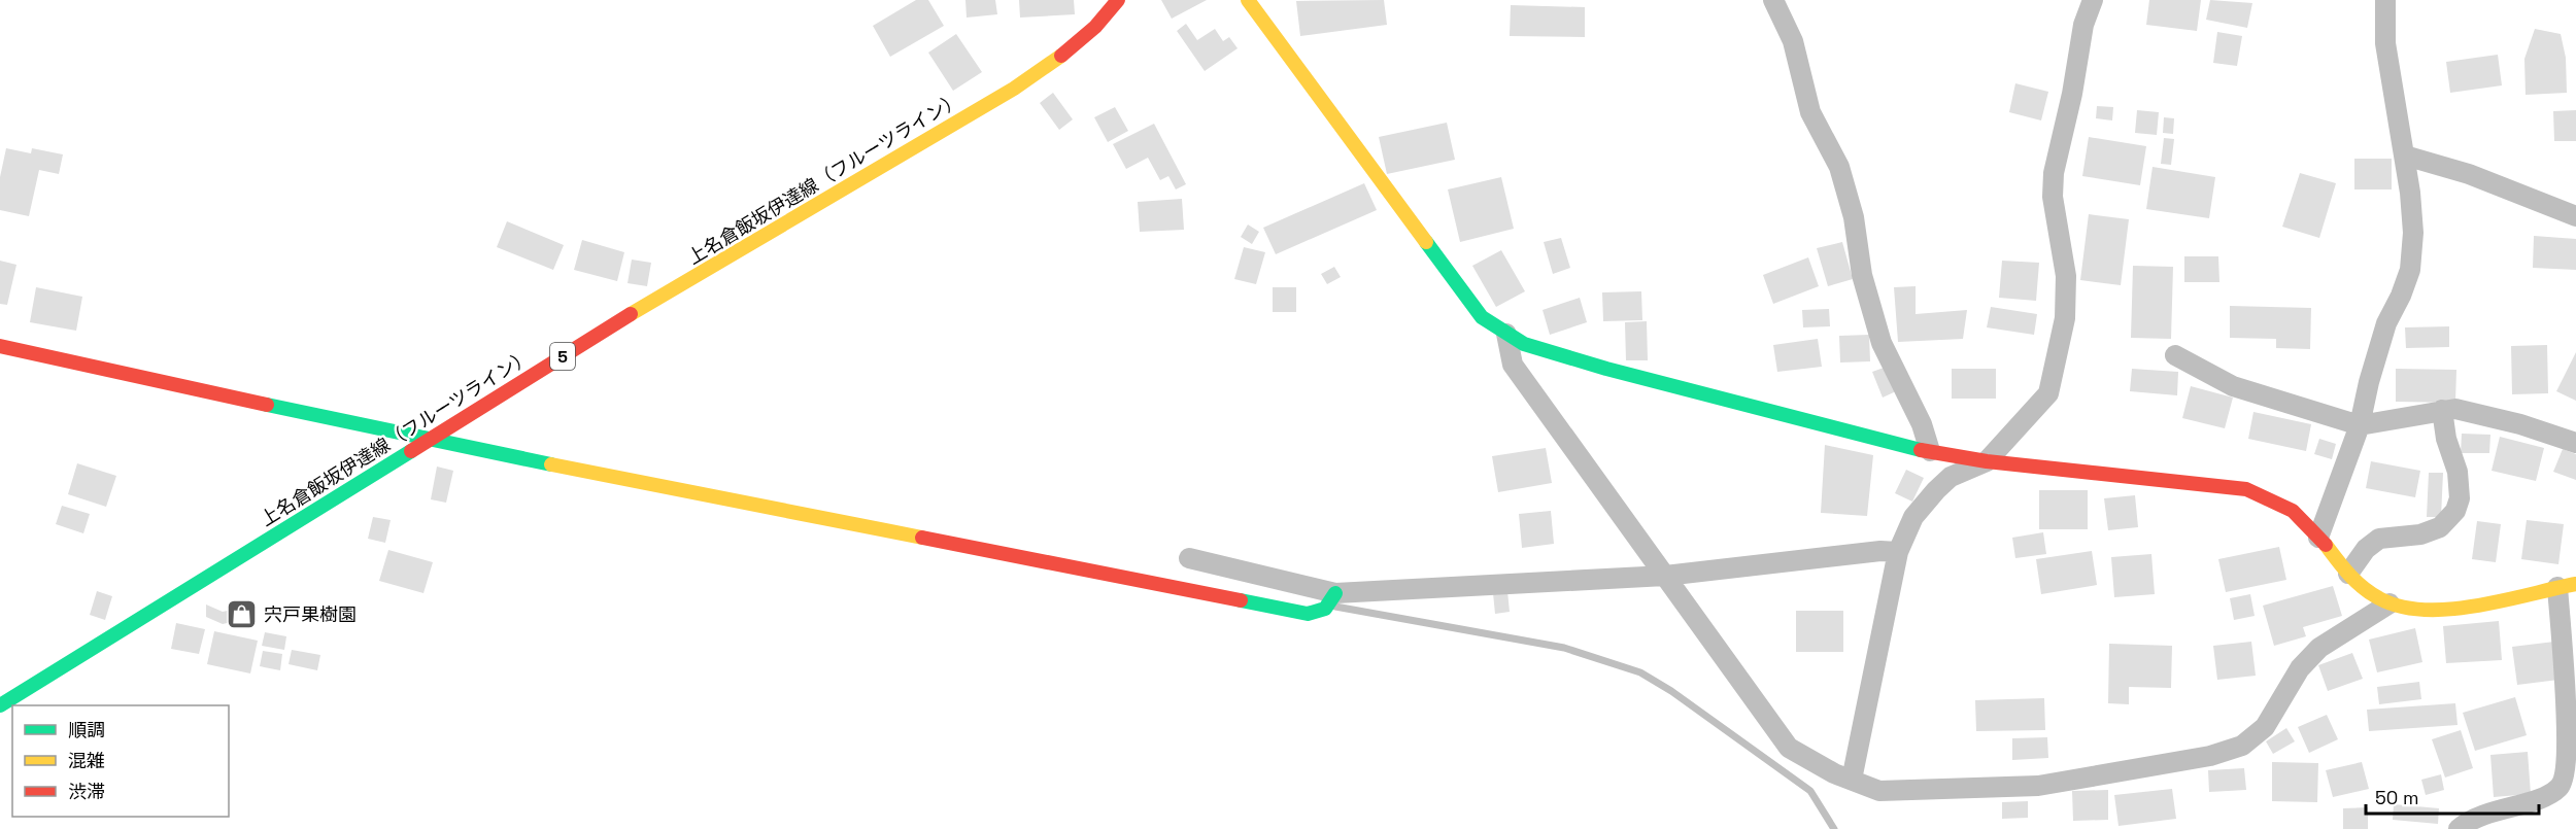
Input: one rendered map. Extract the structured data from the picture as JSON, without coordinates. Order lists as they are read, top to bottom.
{
  "streets": {
    "street": ["上名倉飯坂伊達線（フルーツライン）", "5"]
  },
  "places": {
    "shop": ["宍戸果樹園"]
  },
  "legend": ["順調", "混雑", "渋滞"],
  "scale_bar": "50 m"
}
